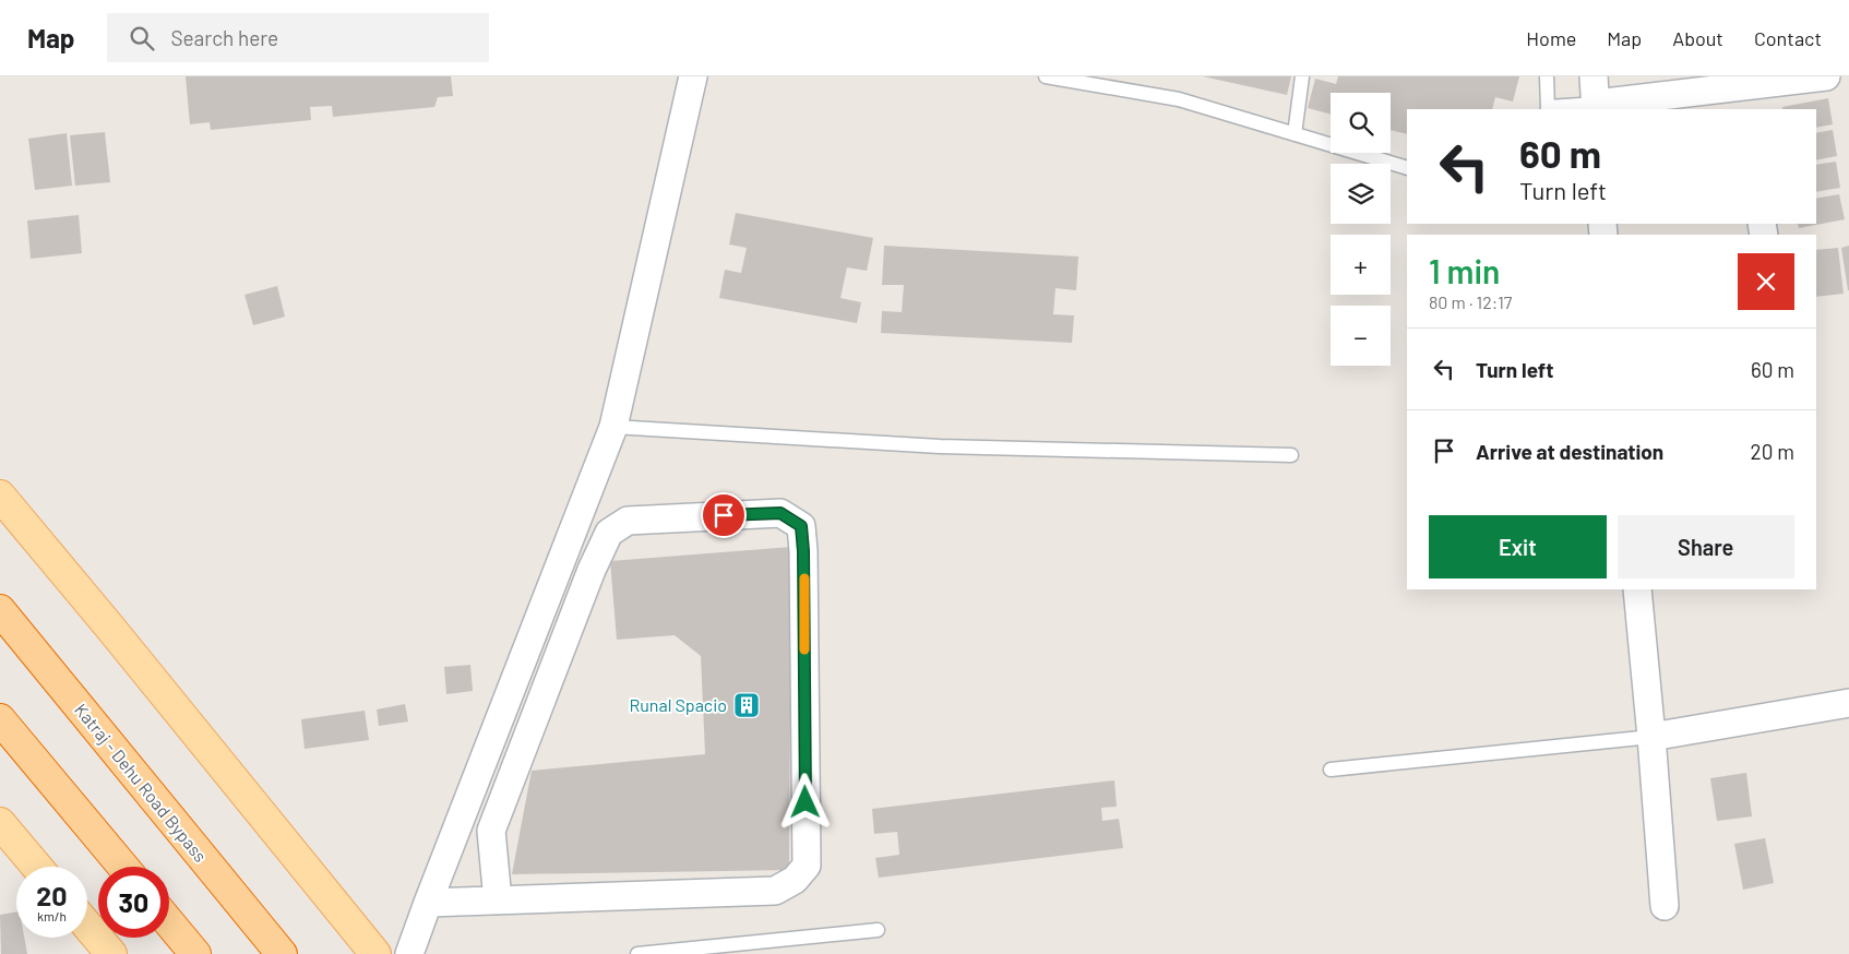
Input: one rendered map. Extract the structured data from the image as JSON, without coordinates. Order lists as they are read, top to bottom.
{
  "streets": {
    "highway": ["Katraj - Dehu Road Bypass"]
  },
  "places": {
    "building": ["Runal Spacio"]
  },
  "page": {
    "header": "Map",
    "search": "Search here",
    "nav": [
      "Home",
      "Map",
      "About",
      "Contact"
    ],
    "map_buttons": ["+", "−"],
    "turn": ["60 m", "Turn left"],
    "heading": ["1 min", "80 m · 12:17"],
    "list": [
      {
        "name": "Turn left",
        "value": "60 m"
      },
      {
        "name": "Arrive at destination",
        "value": "20 m"
      }
    ],
    "buttons": ["Exit", "Share"],
    "speed": "20 km/h",
    "limit": "30"
  }
}
